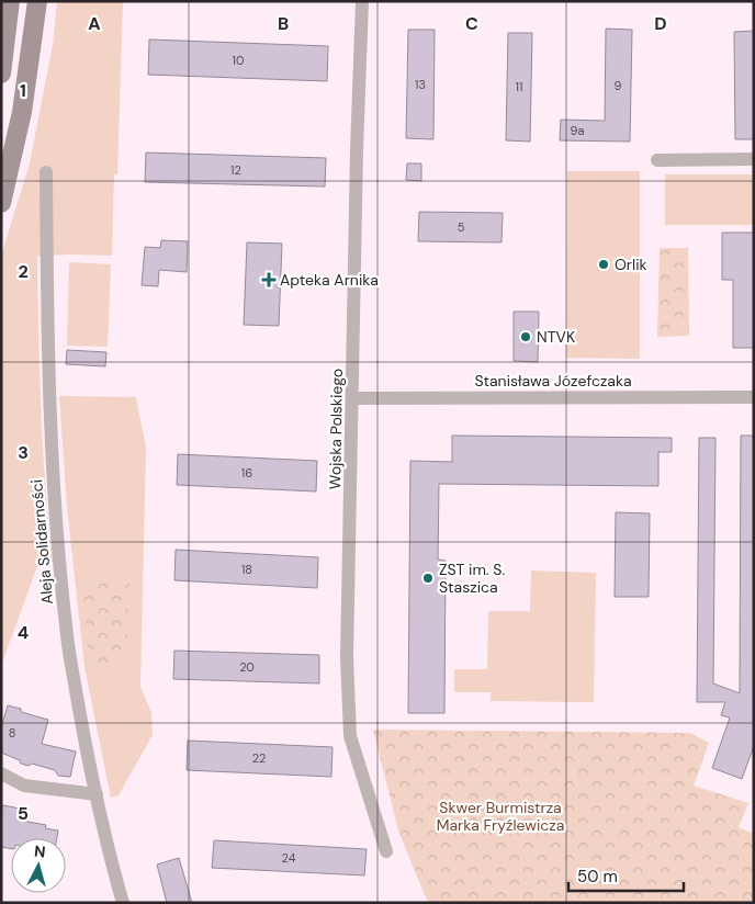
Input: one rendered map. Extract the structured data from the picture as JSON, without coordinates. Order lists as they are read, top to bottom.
{
  "streets": {
    "street": ["Stanisława Józefczaka", "Wojska Polskiego", "Aleja Solidarności"]
  },
  "crossings": [
    ["Stanisława Józefczaka", "Wojska Polskiego"]
  ],
  "parks": ["Skwer Burmistrza Marka Fryźlewicza"],
  "places": {
    "other": ["Orlik", "NTVK", "ZST im. S. Staszica"],
    "health": ["Apteka Arnika"]
  },
  "house_numbers": [
    "10",
    "13",
    "9",
    "11",
    "9a",
    "12",
    "5",
    "16",
    "18",
    "20",
    "8",
    "22",
    "24"
  ],
  "scale_bar": "50 m",
  "north": "top",
  "grid": {
    "columns": [
      "A",
      "B",
      "C",
      "D"
    ],
    "rows": [
      "1",
      "2",
      "3",
      "4",
      "5"
    ]
  }
}
